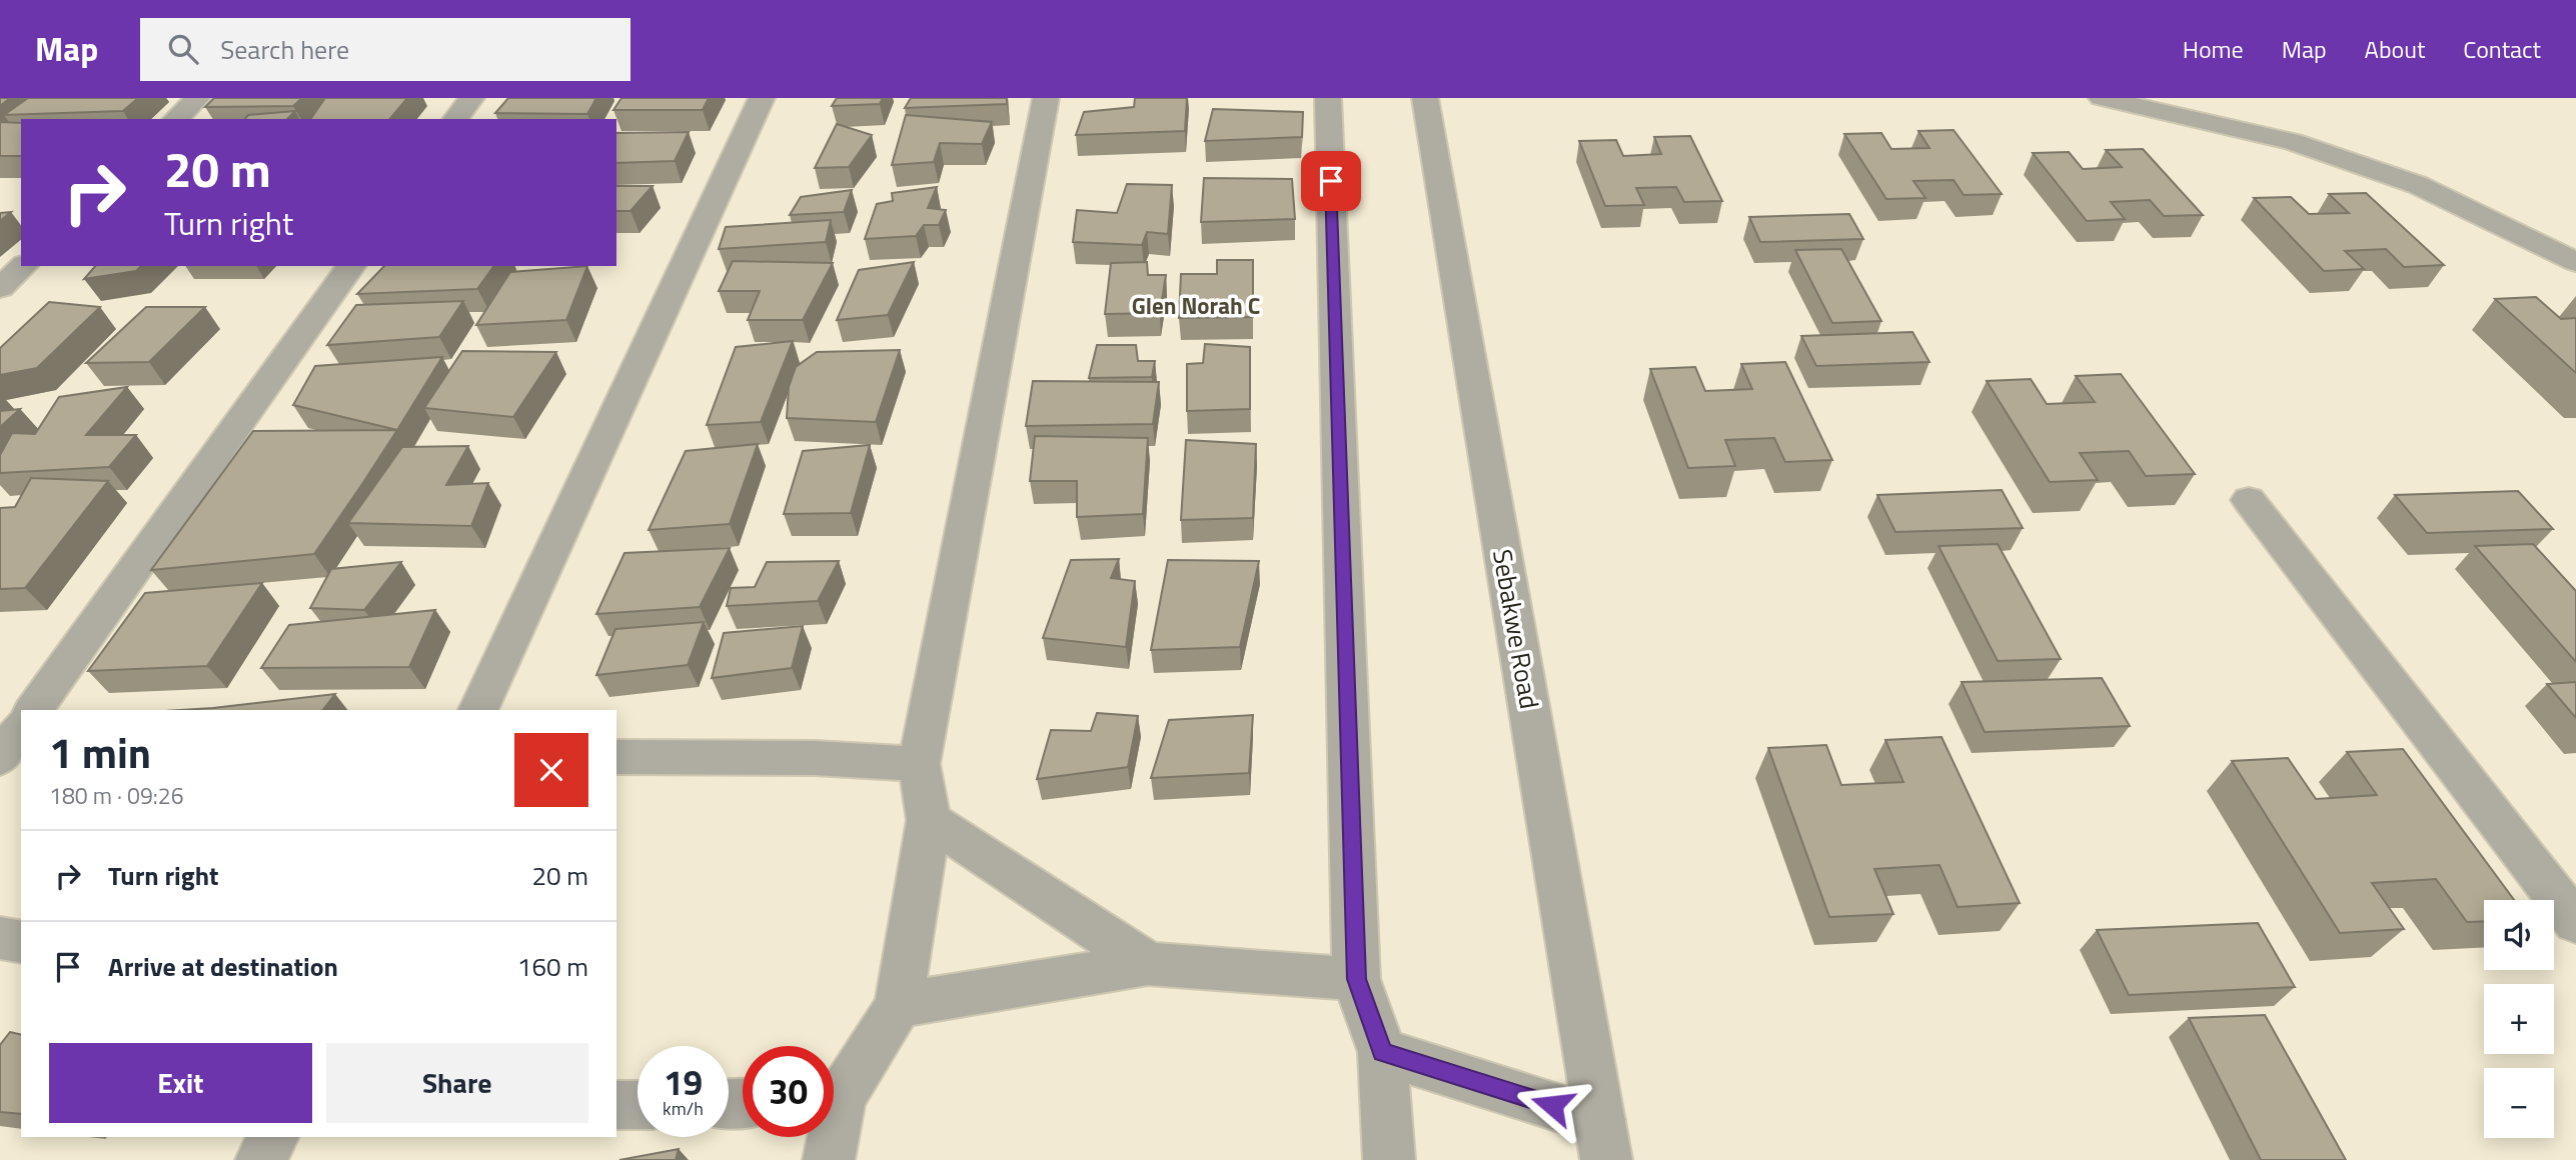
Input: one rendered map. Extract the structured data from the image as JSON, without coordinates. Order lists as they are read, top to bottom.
{
  "streets": {
    "street": ["Sebakwe Road"]
  },
  "districts": ["Glen Norah C"],
  "page": {
    "header": "Map",
    "search": "Search here",
    "nav": [
      "Home",
      "Map",
      "About",
      "Contact"
    ],
    "turn": ["20 m", "Turn right"],
    "heading": ["1 min", "180 m · 09:26"],
    "list": [
      {
        "name": "Turn right",
        "value": "20 m"
      },
      {
        "name": "Arrive at destination",
        "value": "160 m"
      }
    ],
    "map_buttons": ["+", "−"],
    "buttons": ["Exit", "Share"],
    "speed": "19 km/h",
    "limit": "30"
  }
}
